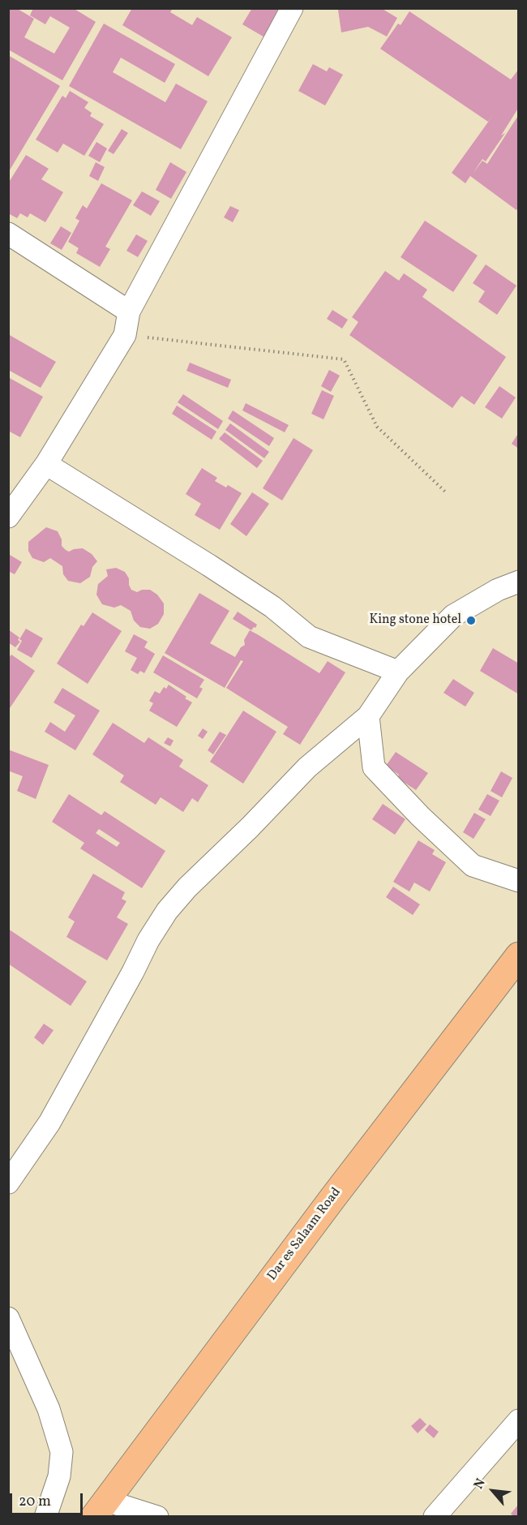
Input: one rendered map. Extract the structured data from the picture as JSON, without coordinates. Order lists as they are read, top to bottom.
{
  "streets": {
    "highway": ["Dar es Salaam Road"]
  },
  "places": ["King stone hotel"],
  "scale_bar": "20 m",
  "north": "top left"
}
